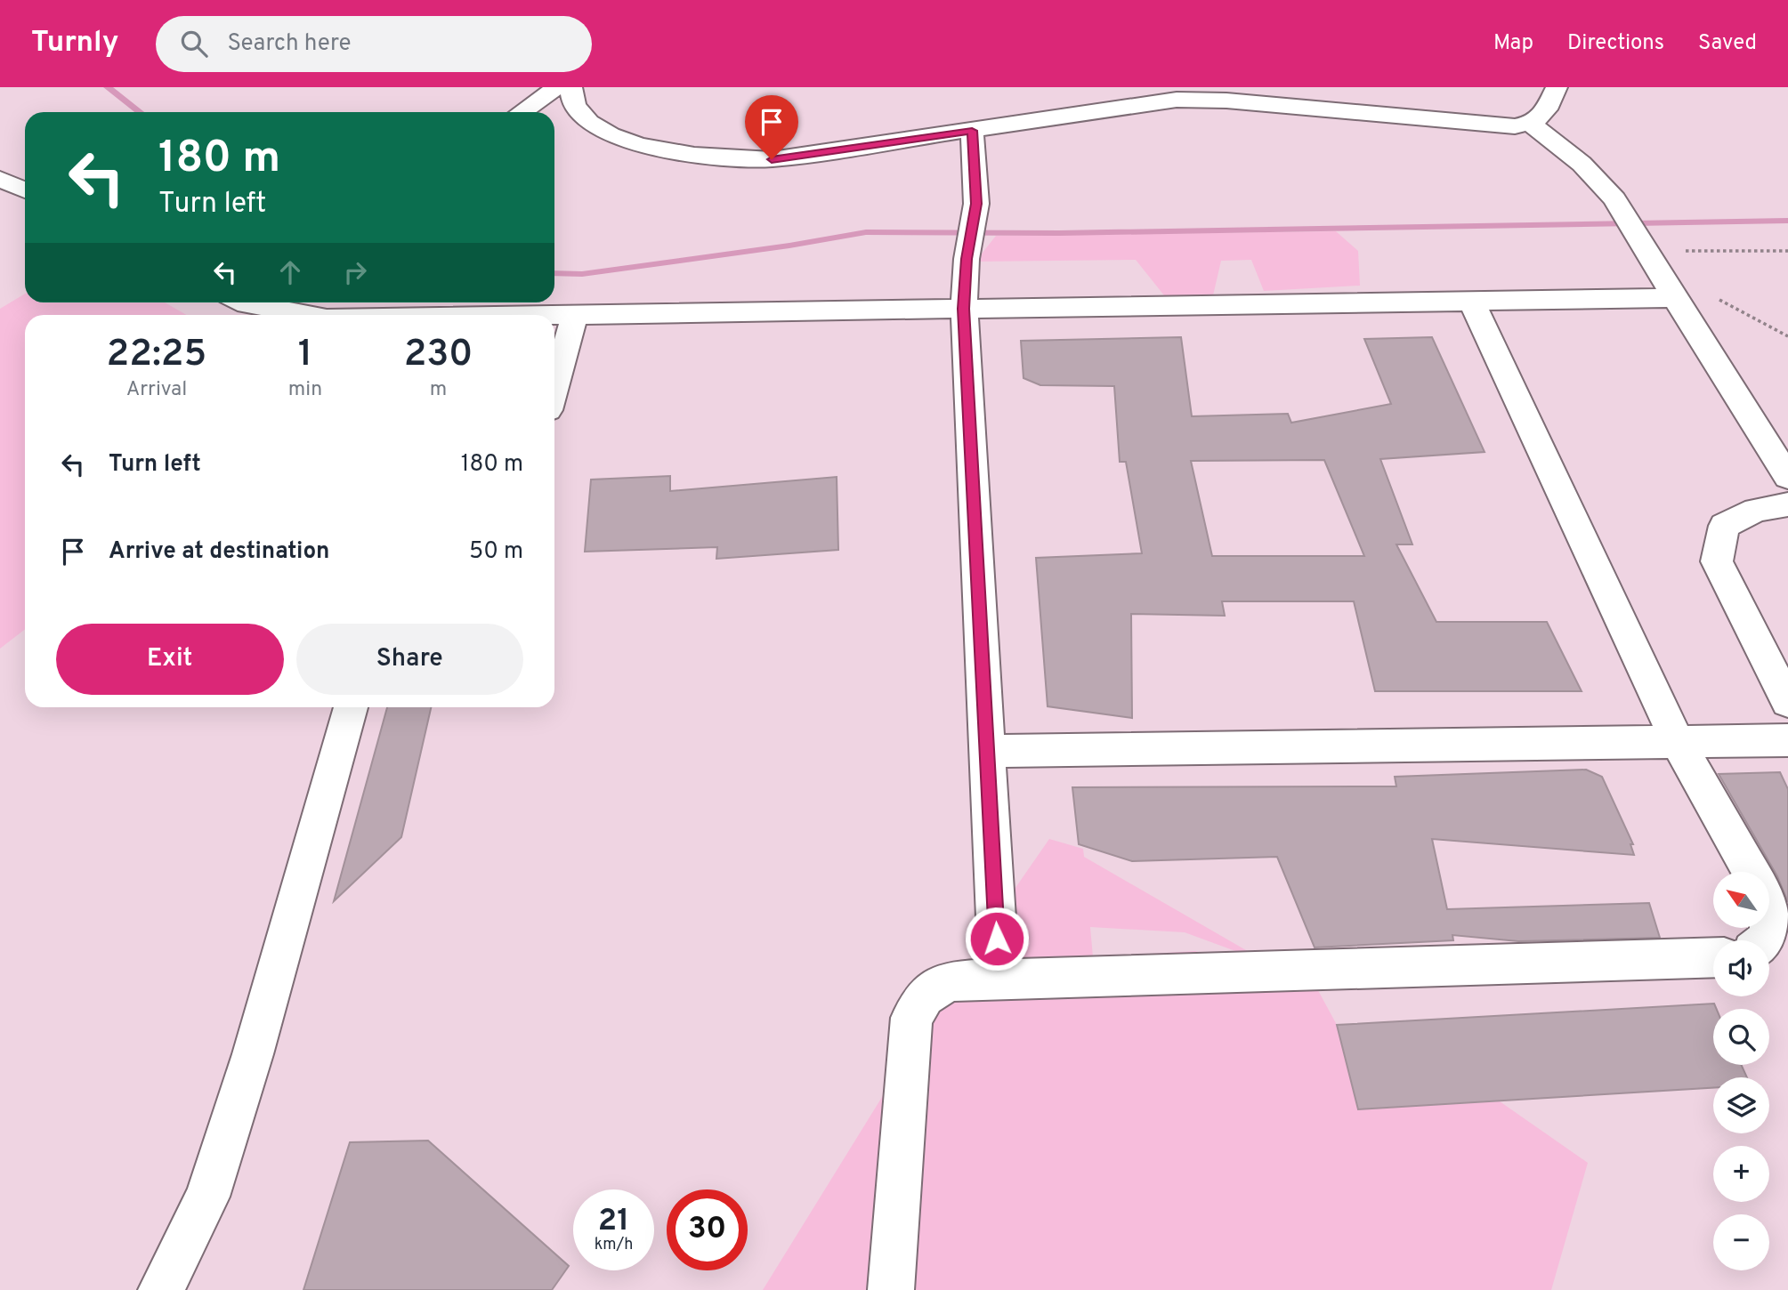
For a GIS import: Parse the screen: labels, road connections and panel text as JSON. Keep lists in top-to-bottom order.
{
  "north": "top left",
  "page": {
    "header": "Turnly",
    "search": "Search here",
    "nav": ["Map", "Directions", "Saved"],
    "turn": ["180 m", "Turn left"],
    "eta": [
      "22:25",
      "Arrival",
      "1",
      "min",
      "230",
      "m"
    ],
    "list": [
      {
        "name": "Turn left",
        "value": "180 m"
      },
      {
        "name": "Arrive at destination",
        "value": "50 m"
      }
    ],
    "buttons": ["Exit", "Share"],
    "map_buttons": ["+", "−"],
    "speed": "21 km/h",
    "limit": "30"
  }
}
